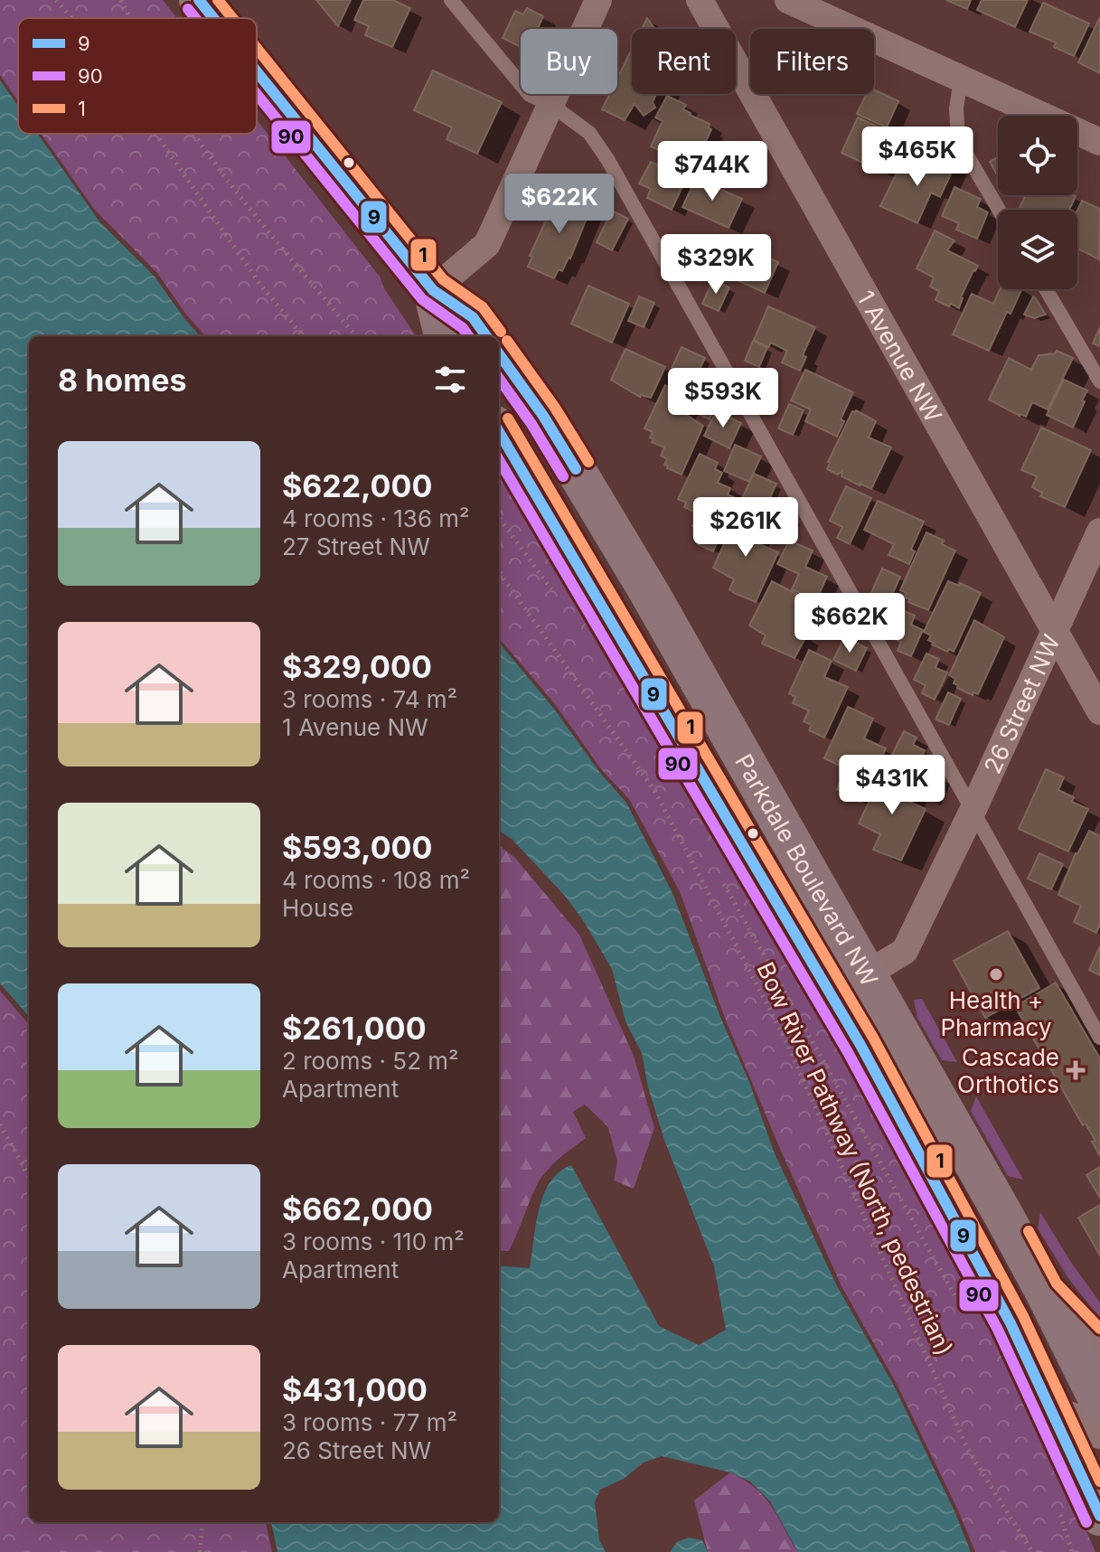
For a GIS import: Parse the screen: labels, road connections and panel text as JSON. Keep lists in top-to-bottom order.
{
  "streets": {
    "main road": ["Parkdale Boulevard NW"],
    "street": ["1 Avenue NW", "26 Street NW"],
    "path": ["Bow River Pathway (North, pedestrian)"]
  },
  "crossings": [
    ["1 Avenue NW", "26 Street NW"],
    ["26 Street NW", "Parkdale Boulevard NW"]
  ],
  "places": {
    "other": ["Health + Pharmacy"],
    "health": ["Cascade Orthotics"]
  },
  "lines": ["transit line 9", "transit line 1", "transit line 90"],
  "legend": ["9", "90", "1"],
  "page": {
    "chip": ["Buy", "Rent", "Filters"],
    "price": [
      "$465K",
      "$744K",
      "$622K",
      "$329K",
      "$593K",
      "$261K",
      "$662K",
      "$431K"
    ],
    "heading": "8 homes",
    "list": [
      {
        "name": "$622,000",
        "note": "4 rooms · 136 m² · 27 Street NW"
      },
      {
        "name": "$329,000",
        "note": "3 rooms · 74 m² · 1 Avenue NW"
      },
      {
        "name": "$593,000",
        "note": "4 rooms · 108 m² · House"
      },
      {
        "name": "$261,000",
        "note": "2 rooms · 52 m² · Apartment"
      },
      {
        "name": "$662,000",
        "note": "3 rooms · 110 m² · Apartment"
      },
      {
        "name": "$431,000",
        "note": "3 rooms · 77 m² · 26 Street NW"
      }
    ]
  }
}
